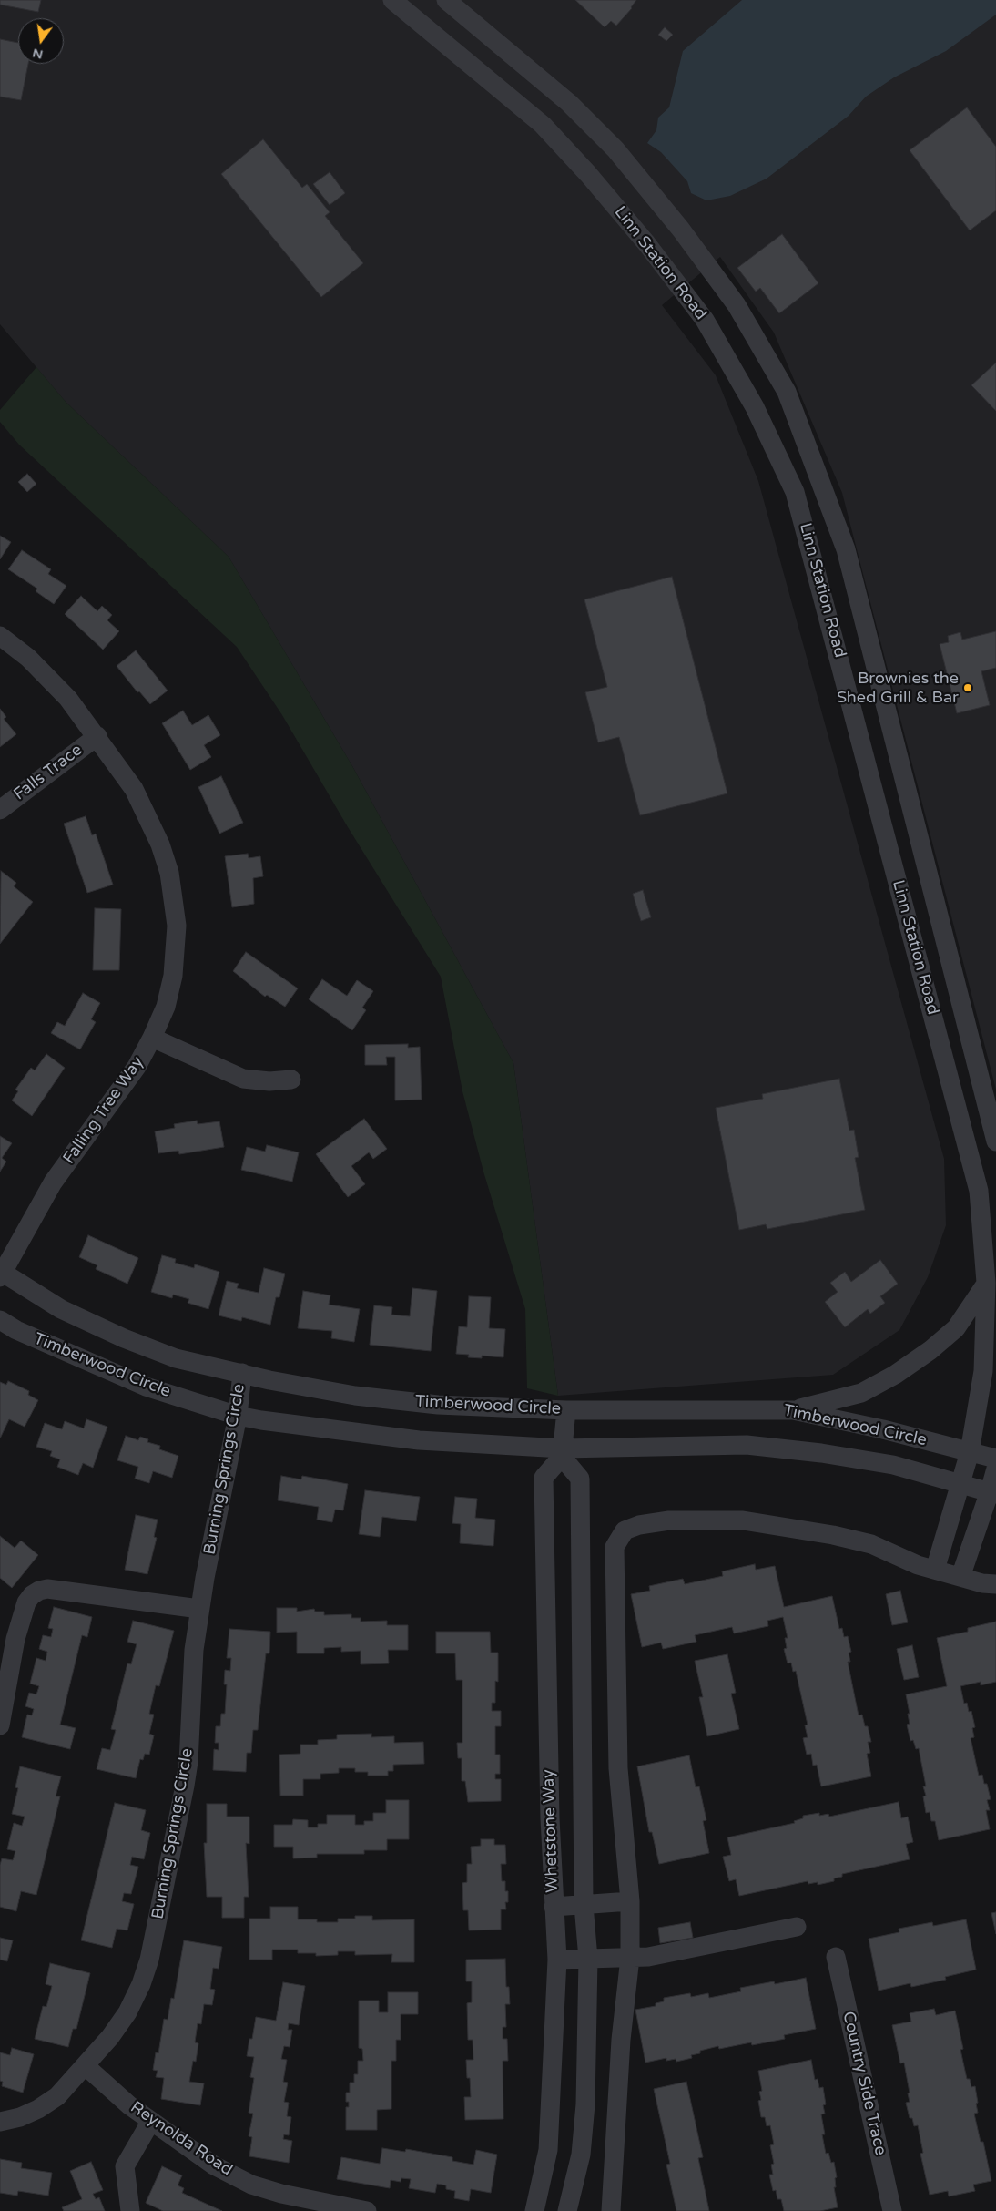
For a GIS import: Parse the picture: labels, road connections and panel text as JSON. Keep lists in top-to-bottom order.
{
  "streets": {
    "street": [
      "Linn Station Road",
      "Falls Trace",
      "Falling Tree Way",
      "Timberwood Circle",
      "Burning Springs Circle",
      "Whetstone Way",
      "Country Side Trace",
      "Reynolda Road"
    ]
  },
  "crossings": [
    ["Linn Station Road", "Timberwood Circle"],
    ["Falls Trace", "Falling Tree Way"],
    ["Falling Tree Way", "Timberwood Circle"],
    ["Timberwood Circle", "Burning Springs Circle"],
    ["Timberwood Circle", "Whetstone Way"],
    ["Burning Springs Circle", "Reynolda Road"]
  ],
  "places": ["Brownies the Shed Grill & Bar"],
  "north": "bottom"
}
